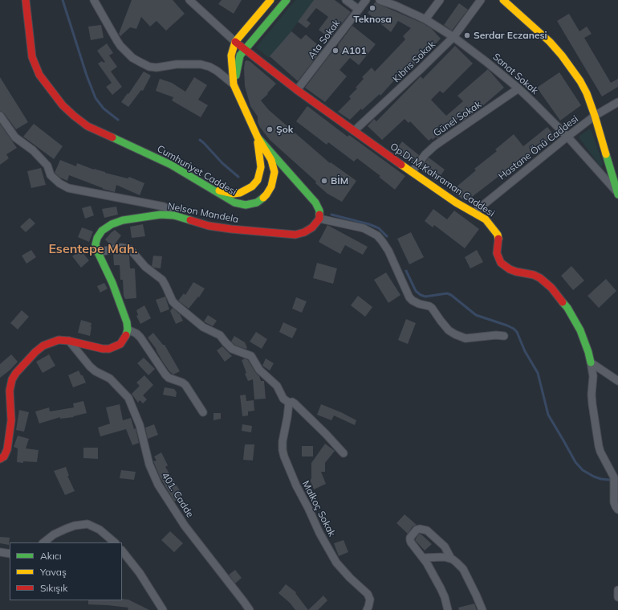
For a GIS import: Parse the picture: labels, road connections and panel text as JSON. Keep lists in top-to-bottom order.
{
  "streets": {
    "street": [
      "Ata Sokak",
      "Kıbrıs Sokak",
      "Sanat Sokak",
      "Günel Sokak",
      "Hastane Önü Caddesi",
      "Cumhuriyet Caddesi",
      "Op.Dr.M.Kahraman Caddesi",
      "Nelson Mandela",
      "401. Cadde",
      "Malkoç Sokak"
    ]
  },
  "crossings": [
    ["Ata Sokak", "Op.Dr.M.Kahraman Caddesi"],
    ["Kıbrıs Sokak", "Sanat Sokak"],
    ["Kıbrıs Sokak", "Op.Dr.M.Kahraman Caddesi"],
    ["Sanat Sokak", "Günel Sokak"],
    ["Sanat Sokak", "Hastane Önü Caddesi"],
    ["Günel Sokak", "Op.Dr.M.Kahraman Caddesi"],
    ["Hastane Önü Caddesi", "Op.Dr.M.Kahraman Caddesi"],
    ["Cumhuriyet Caddesi", "Op.Dr.M.Kahraman Caddesi"]
  ],
  "districts": ["Esentepe Mah."],
  "places": [
    "Teknosa",
    "Serdar Eczanesi",
    "A101",
    "Şok",
    "BİM"
  ],
  "legend": ["Akıcı", "Yavaş", "Sıkışık"]
}
